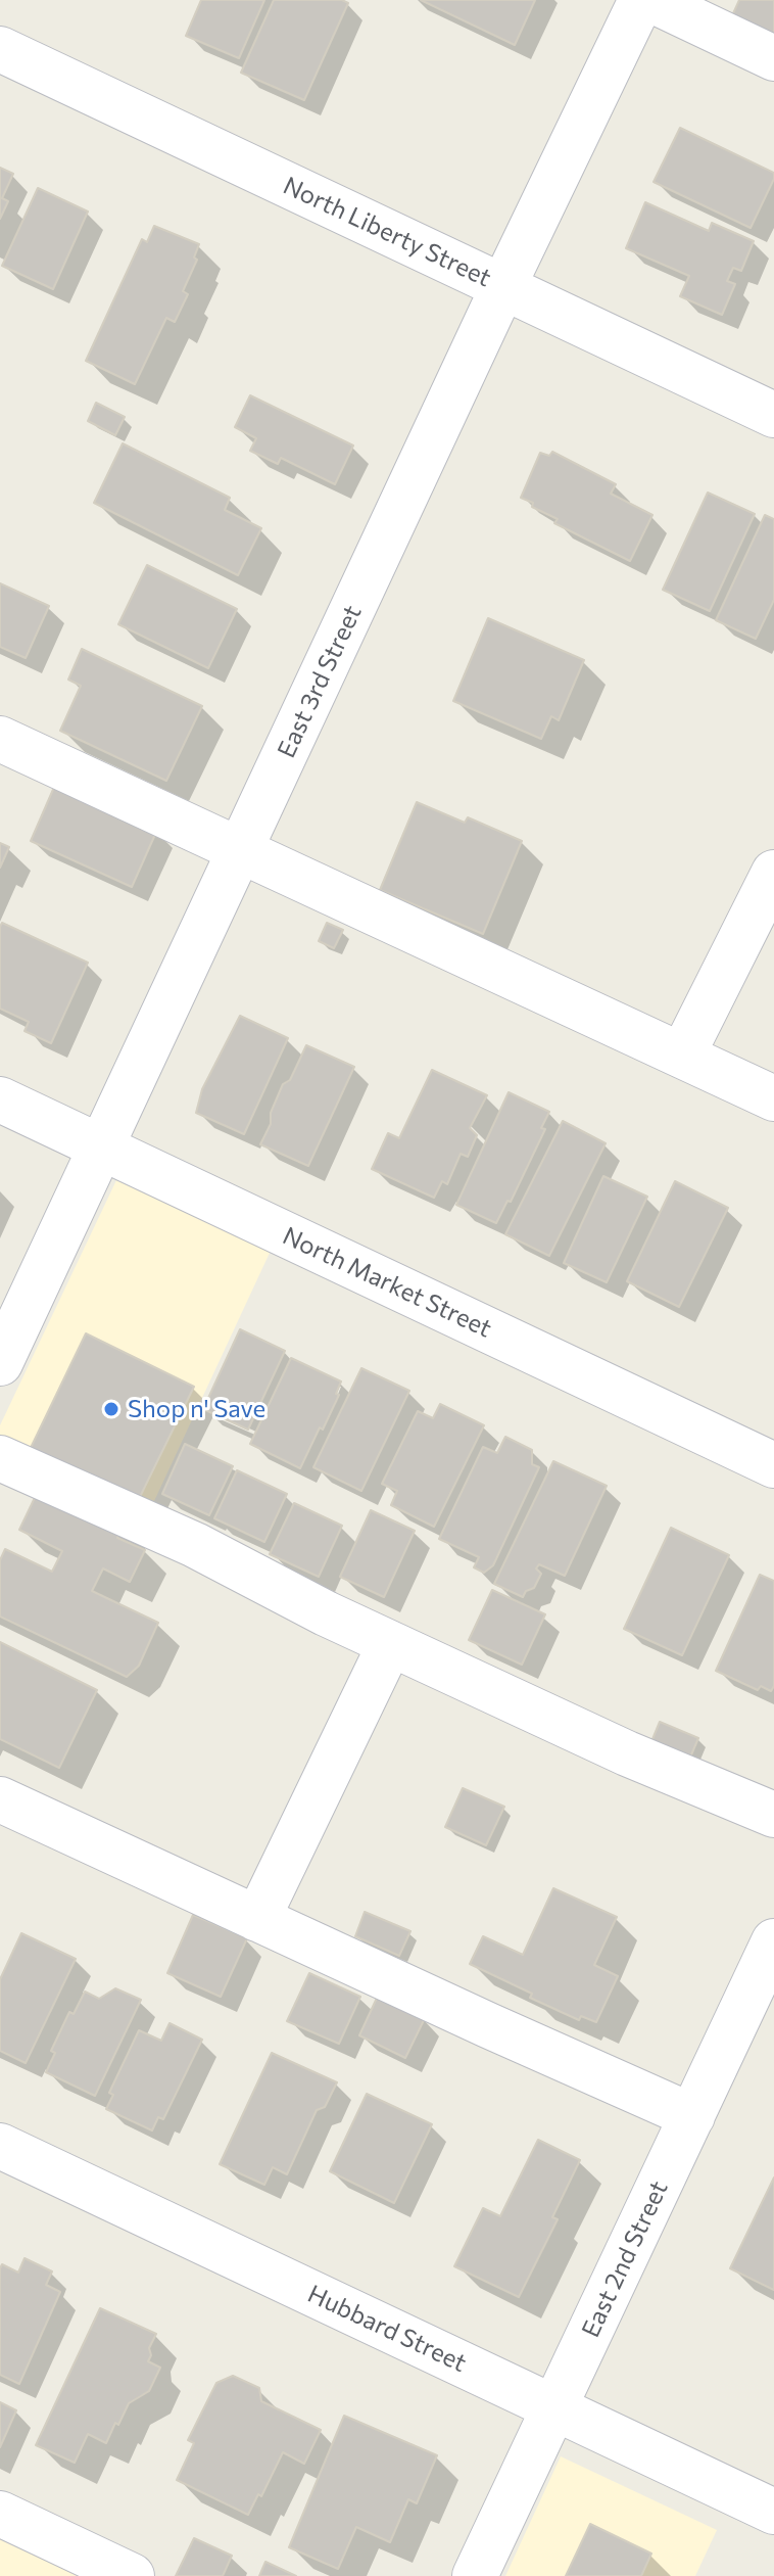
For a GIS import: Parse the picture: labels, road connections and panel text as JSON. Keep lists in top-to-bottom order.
{
  "streets": {
    "street": [
      "North Liberty Street",
      "East 3rd Street",
      "North Market Street",
      "East 2nd Street",
      "Hubbard Street"
    ]
  },
  "crossings": [
    ["North Liberty Street", "East 3rd Street"],
    ["East 3rd Street", "North Market Street"],
    ["East 2nd Street", "Hubbard Street"]
  ],
  "places": ["Shop n' Save"]
}
